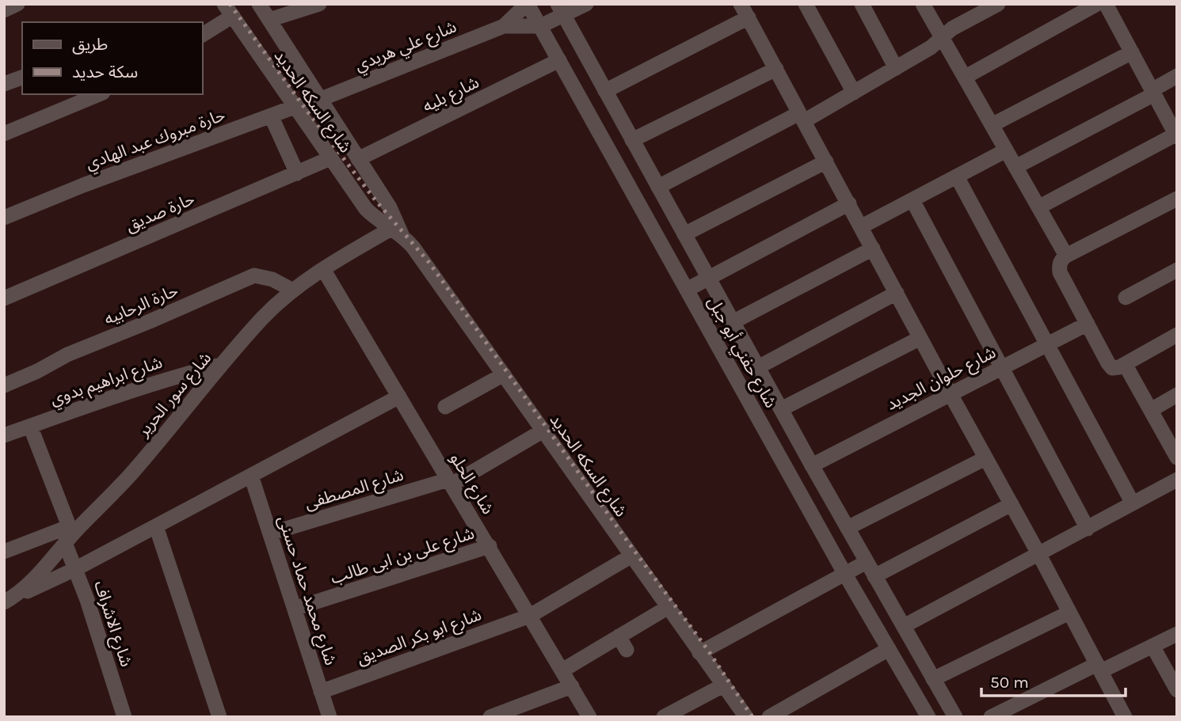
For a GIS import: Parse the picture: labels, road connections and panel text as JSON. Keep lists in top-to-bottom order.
{
  "streets": {
    "street": [
      "شارع علي هريدي",
      "شارع بليه",
      "شارع السكه الحديد",
      "حارة مبروك عبد الهادي",
      "حارة صديق",
      "حارة الرحابيه",
      "شارع حفني أبو جبل",
      "شارع حلوان الجديد",
      "شارع ابراهيم بدوي",
      "شارع سور الحرير",
      "شارع الحلو",
      "شارع المصطفى",
      "شارع على بن ابى طالب",
      "شارع محمد حماد حسنى",
      "شارع الاشراف",
      "شارع ابو بكر الصديق"
    ]
  },
  "crossings": [
    ["شارع علي هريدي", "شارع السكه الحديد"],
    ["شارع علي هريدي", "حارة مبروك عبد الهادي"],
    ["شارع علي هريدي", "شارع حفني أبو جبل"],
    ["شارع بليه", "شارع السكه الحديد"],
    ["شارع بليه", "شارع حفني أبو جبل"],
    ["شارع السكه الحديد", "حارة مبروك عبد الهادي"],
    ["شارع السكه الحديد", "حارة صديق"],
    ["شارع السكه الحديد", "شارع سور الحرير"],
    ["شارع السكه الحديد", "شارع المصطفى"],
    ["شارع السكه الحديد", "شارع ابو بكر الصديق"],
    ["حارة الرحابيه", "شارع سور الحرير"],
    ["شارع حفني أبو جبل", "شارع حلوان الجديد"],
    ["شارع ابراهيم بدوي", "شارع سور الحرير"],
    ["شارع ابراهيم بدوي", "شارع الاشراف"],
    ["شارع سور الحرير", "شارع الحلو"],
    ["شارع سور الحرير", "شارع الاشراف"],
    ["شارع الحلو", "شارع المصطفى"],
    ["شارع الحلو", "شارع على بن ابى طالب"],
    ["شارع الحلو", "شارع ابو بكر الصديق"],
    ["شارع المصطفى", "شارع محمد حماد حسنى"],
    ["شارع على بن ابى طالب", "شارع محمد حماد حسنى"],
    ["شارع محمد حماد حسنى", "شارع ابو بكر الصديق"]
  ],
  "legend": ["طريق", "سكة حديد"],
  "scale_bar": "50 m"
}
